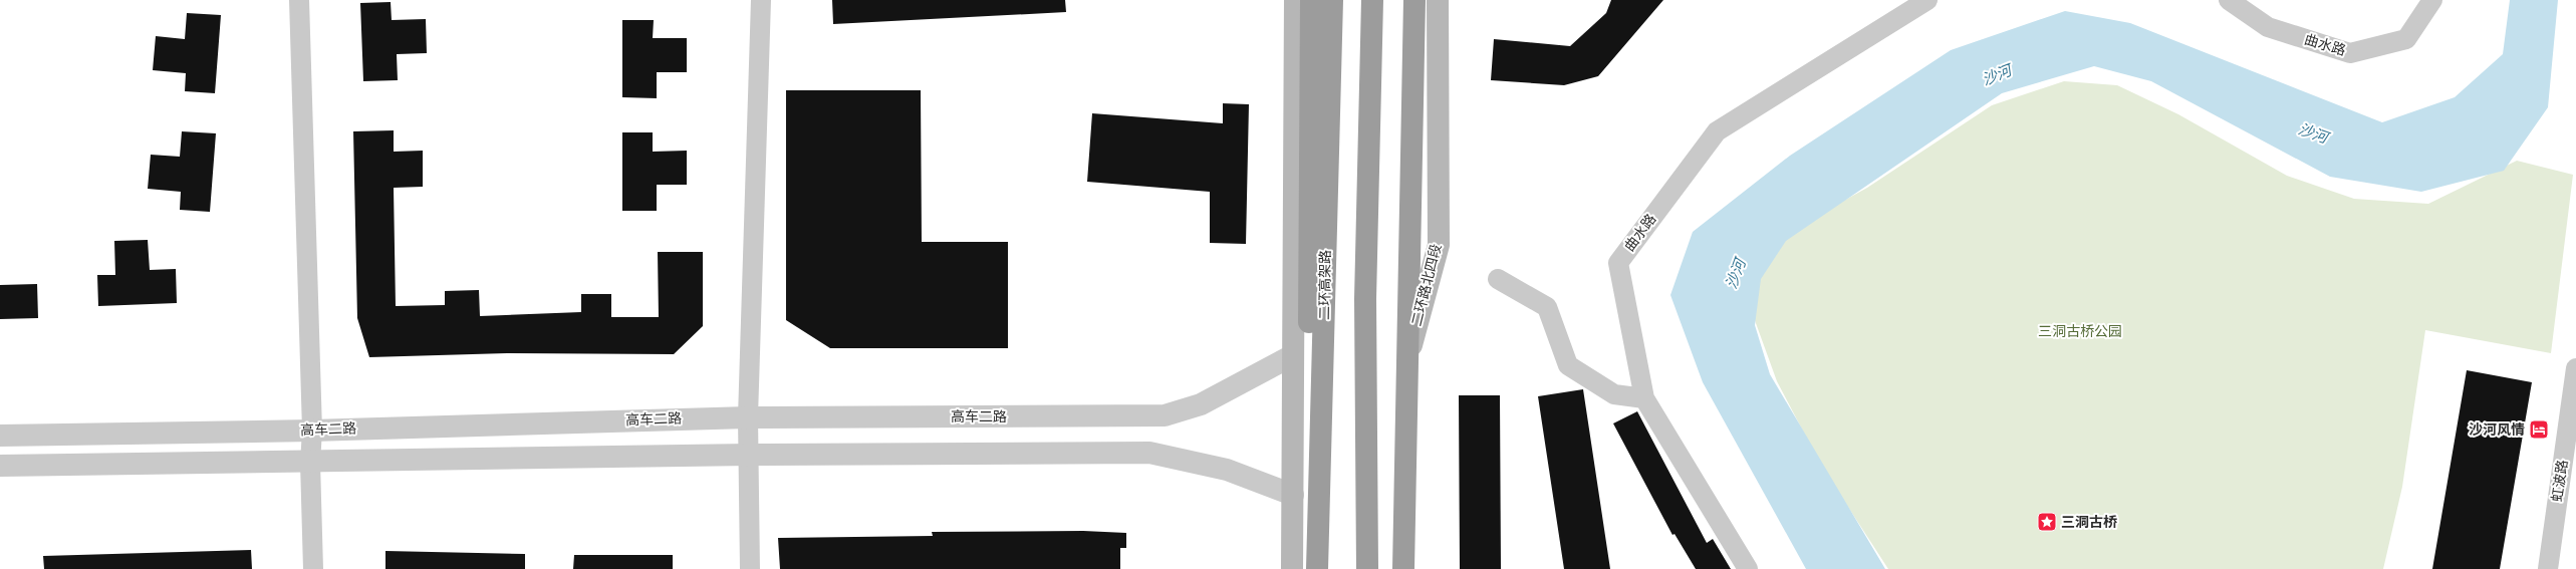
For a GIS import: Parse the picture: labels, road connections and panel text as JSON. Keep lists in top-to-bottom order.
{
  "streets": {
    "highway": ["二环高架路"],
    "main road": ["二环路北四段"],
    "street": ["曲水路", "高车二路", "虹波路"]
  },
  "water": ["沙河"],
  "parks": ["三洞古桥公园"],
  "places": {
    "hotel": ["沙河风情"],
    "place": ["三洞古桥"]
  }
}
